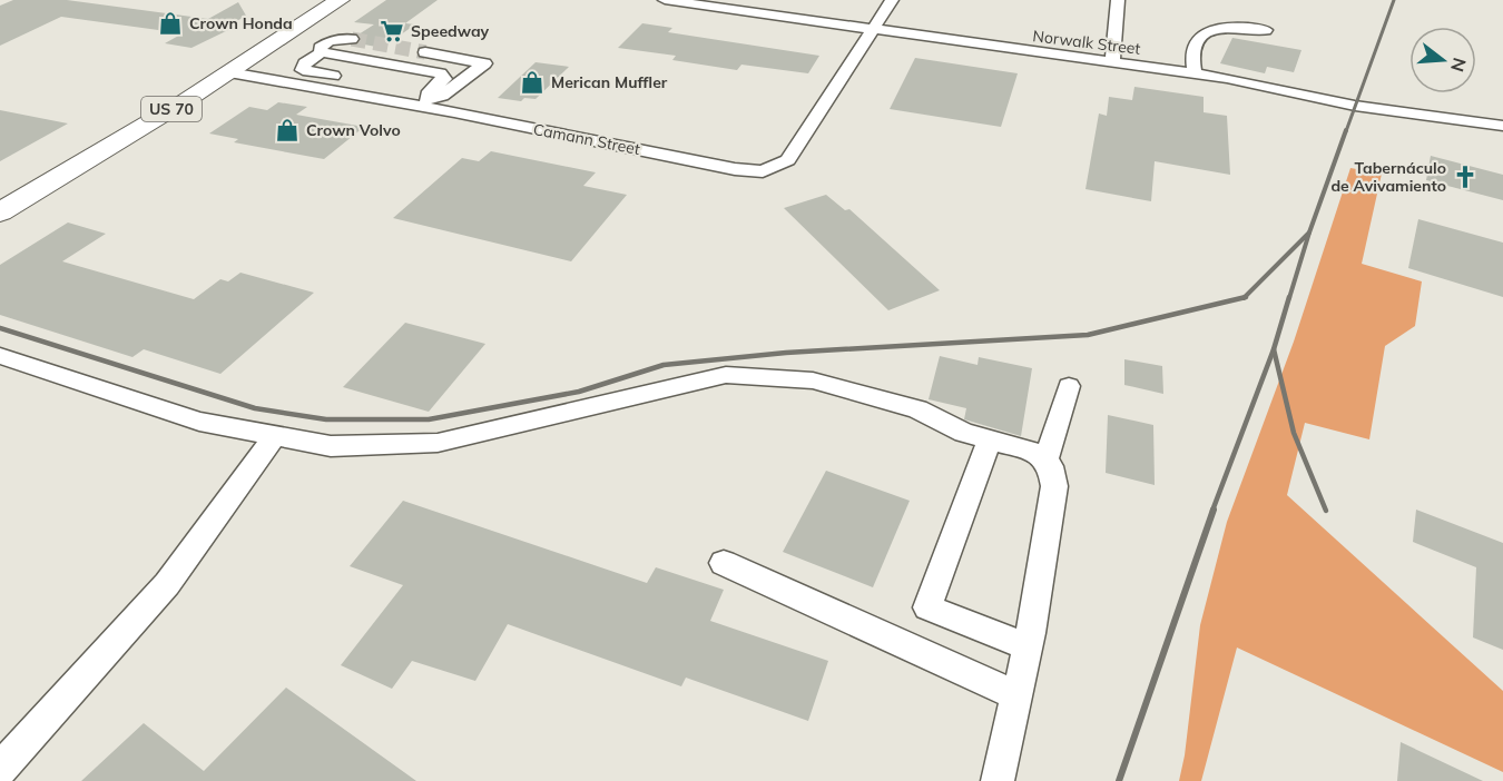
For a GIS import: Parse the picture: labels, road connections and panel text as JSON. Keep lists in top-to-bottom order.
{
  "streets": {
    "highway": ["US 70"],
    "street": ["Norwalk Street", "Camann Street"]
  },
  "crossings": [
    ["Norwalk Street", "Camann Street"],
    ["US 70", "Camann Street"]
  ],
  "places": {
    "shop": ["Crown Honda", "Merican Muffler", "Crown Volvo"],
    "supermarket": ["Speedway"],
    "church": ["Tabernáculo de Avivamiento"]
  },
  "north": "right"
}
